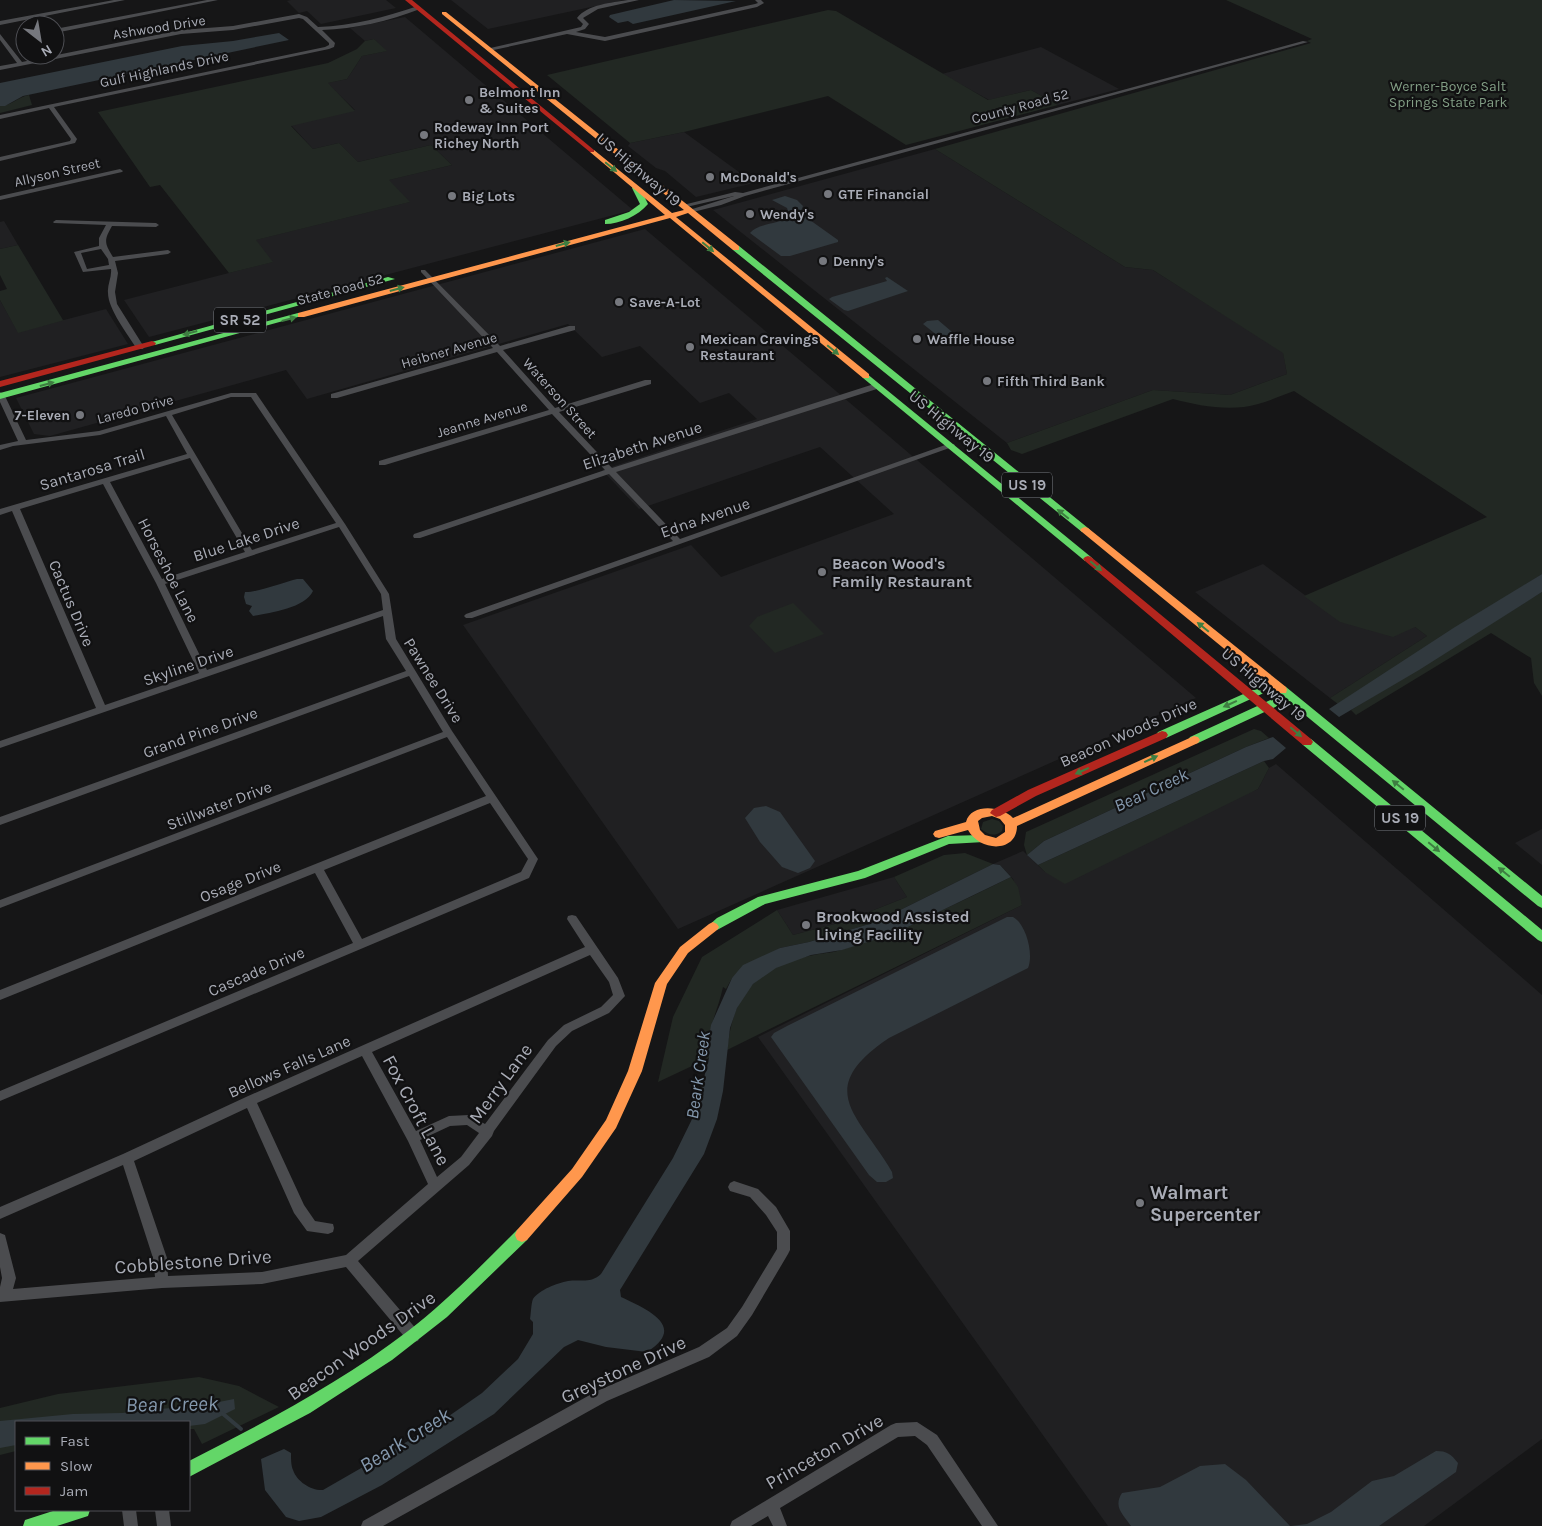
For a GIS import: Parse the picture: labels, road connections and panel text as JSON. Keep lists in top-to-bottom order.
{
  "streets": {
    "main road": [
      "US Highway 19",
      "State Road 52",
      "SR 52",
      "US 19",
      "Beacon Woods Drive"
    ],
    "street": [
      "Ashwood Drive",
      "Gulf Highlands Drive",
      "County Road 52",
      "Allyson Street",
      "Heibner Avenue",
      "Waterson Street",
      "Laredo Drive",
      "Jeanne Avenue",
      "Elizabeth Avenue",
      "Santarosa Trail",
      "Edna Avenue",
      "Blue Lake Drive",
      "Horseshoe Lane",
      "Cactus Drive",
      "Skyline Drive",
      "Pawnee Drive",
      "Grand Pine Drive",
      "Stillwater Drive",
      "Osage Drive",
      "Cascade Drive",
      "Bellows Falls Lane",
      "Merry Lane",
      "Fox Croft Lane",
      "Cobblestone Drive",
      "Greystone Drive",
      "Princeton Drive"
    ]
  },
  "crossings": [
    ["Ashwood Drive", "Gulf Highlands Drive"],
    ["County Road 52", "US Highway 19"],
    ["County Road 52", "State Road 52"],
    ["US Highway 19", "State Road 52"],
    ["US Highway 19", "Elizabeth Avenue"],
    ["US Highway 19", "Edna Avenue"],
    ["US Highway 19", "Beacon Woods Drive"],
    ["State Road 52", "Waterson Street"],
    ["Heibner Avenue", "Waterson Street"],
    ["Waterson Street", "Jeanne Avenue"],
    ["Waterson Street", "Elizabeth Avenue"],
    ["Waterson Street", "Edna Avenue"],
    ["Laredo Drive", "Pawnee Drive"],
    ["Santarosa Trail", "Horseshoe Lane"],
    ["Santarosa Trail", "Cactus Drive"],
    ["Blue Lake Drive", "Horseshoe Lane"],
    ["Blue Lake Drive", "Pawnee Drive"],
    ["Horseshoe Lane", "Skyline Drive"],
    ["Cactus Drive", "Skyline Drive"],
    ["Skyline Drive", "Pawnee Drive"],
    ["Pawnee Drive", "Grand Pine Drive"],
    ["Pawnee Drive", "Stillwater Drive"],
    ["Pawnee Drive", "Osage Drive"],
    ["Pawnee Drive", "Cascade Drive"],
    ["Bellows Falls Lane", "Merry Lane"],
    ["Bellows Falls Lane", "Fox Croft Lane"],
    ["Merry Lane", "Fox Croft Lane"],
    ["Merry Lane", "Cobblestone Drive"]
  ],
  "water": ["Bear Creek", "Beark Creek"],
  "parks": ["Werner-Boyce Salt Springs State Park"],
  "places": [
    "Belmont Inn & Suites",
    "Rodeway Inn Port Richey North",
    "McDonald's",
    "GTE Financial",
    "Big Lots",
    "Wendy's",
    "Denny's",
    "Save-A-Lot",
    "Waffle House",
    "Mexican Cravings Restaurant",
    "Fifth Third Bank",
    "7-Eleven",
    "Beacon Wood's Family Restaurant",
    "Brookwood Assisted Living Facility",
    "Walmart Supercenter"
  ],
  "legend": ["Fast", "Slow", "Jam"],
  "north": "bottom right"
}
